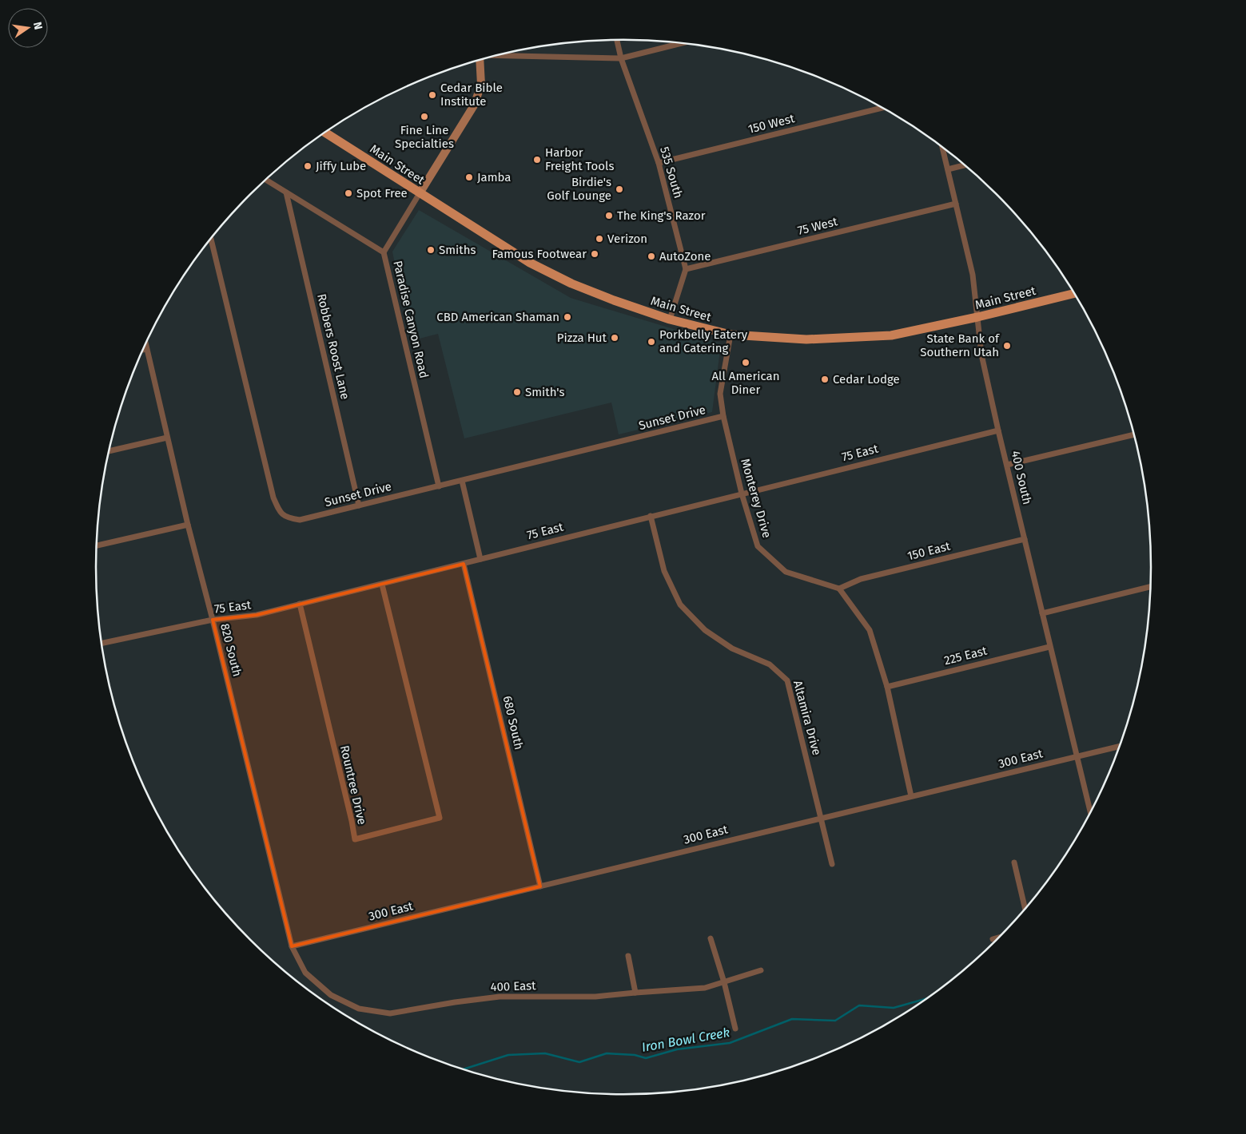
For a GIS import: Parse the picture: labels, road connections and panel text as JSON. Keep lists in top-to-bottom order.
{
  "streets": {
    "main road": ["Main Street"],
    "street": [
      "150 West",
      "535 South",
      "75 West",
      "Paradise Canyon Road",
      "Robbers Roost Lane",
      "Sunset Drive",
      "75 East",
      "400 South",
      "Monterey Drive",
      "150 East",
      "820 South",
      "225 East",
      "Altamira Drive",
      "680 South",
      "300 East",
      "Rountree Drive",
      "400 East"
    ]
  },
  "crossings": [
    ["150 West", "535 South"],
    ["Main Street", "400 South"],
    ["Main Street", "Monterey Drive"],
    ["535 South", "75 West"],
    ["75 West", "400 South"],
    ["Paradise Canyon Road", "Robbers Roost Lane"],
    ["Paradise Canyon Road", "Sunset Drive"],
    ["Robbers Roost Lane", "Sunset Drive"],
    ["Sunset Drive", "Monterey Drive"],
    ["75 East", "400 South"],
    ["75 East", "Monterey Drive"],
    ["75 East", "820 South"],
    ["75 East", "Altamira Drive"],
    ["75 East", "680 South"],
    ["75 East", "Rountree Drive"],
    ["400 South", "150 East"],
    ["400 South", "225 East"],
    ["400 South", "300 East"],
    ["Monterey Drive", "150 East"],
    ["820 South", "300 East"],
    ["820 South", "400 East"],
    ["Altamira Drive", "300 East"],
    ["680 South", "300 East"],
    ["300 East", "400 East"]
  ],
  "water": ["Iron Bowl Creek"],
  "places": [
    "Cedar Bible Institute",
    "Fine Line Specialties",
    "Harbor Freight Tools",
    "Jiffy Lube",
    "Jamba",
    "Birdie's Golf Lounge",
    "Spot Free",
    "The King's Razor",
    "Verizon",
    "Smiths",
    "Famous Footwear",
    "AutoZone",
    "CBD American Shaman",
    "Pizza Hut",
    "Porkbelly Eatery and Catering",
    "State Bank of Southern Utah",
    "All American Diner",
    "Cedar Lodge",
    "Smith's"
  ],
  "north": "right"
}
